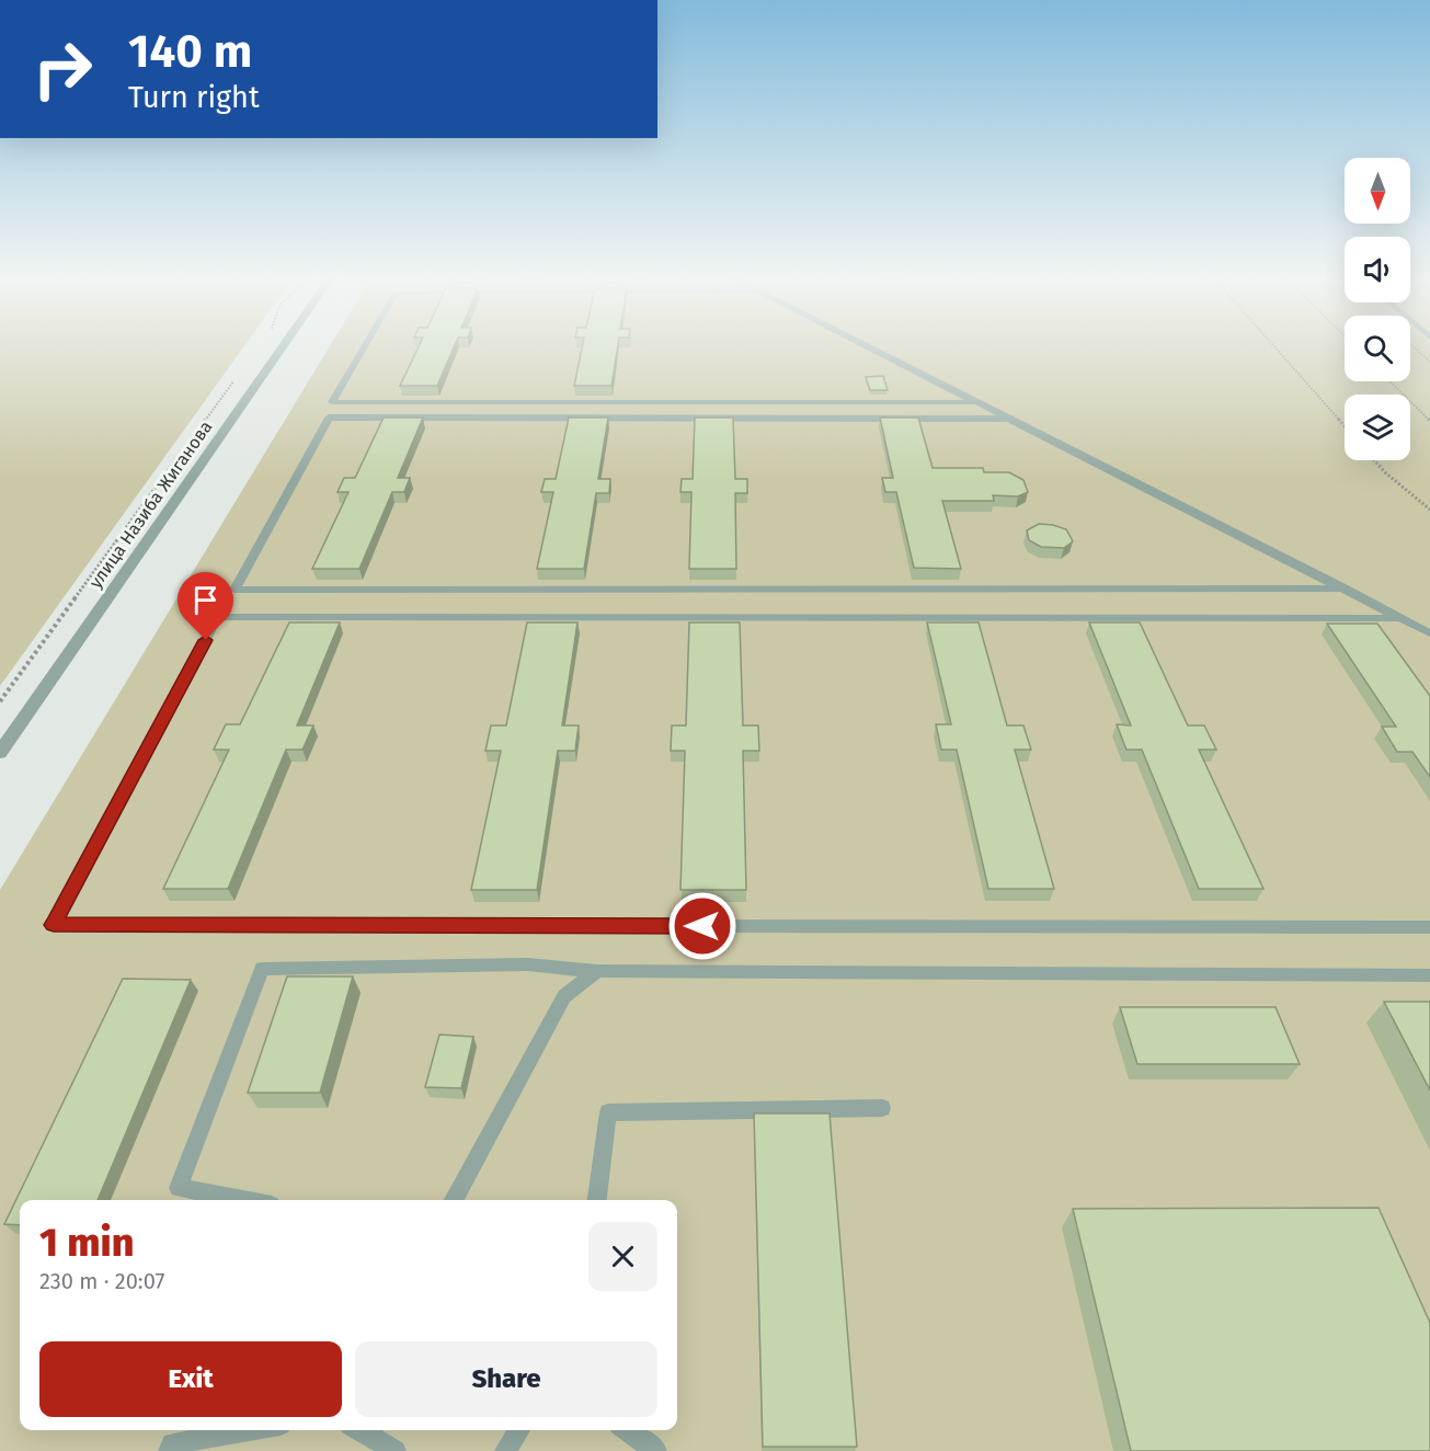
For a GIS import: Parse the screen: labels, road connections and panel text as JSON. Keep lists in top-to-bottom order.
{
  "streets": {
    "street": ["улица Назиба Жиганова"]
  },
  "north": "bottom",
  "page": {
    "turn": ["140 m", "Turn right"],
    "heading": ["1 min", "230 m · 20:07"],
    "buttons": ["Exit", "Share"]
  }
}
